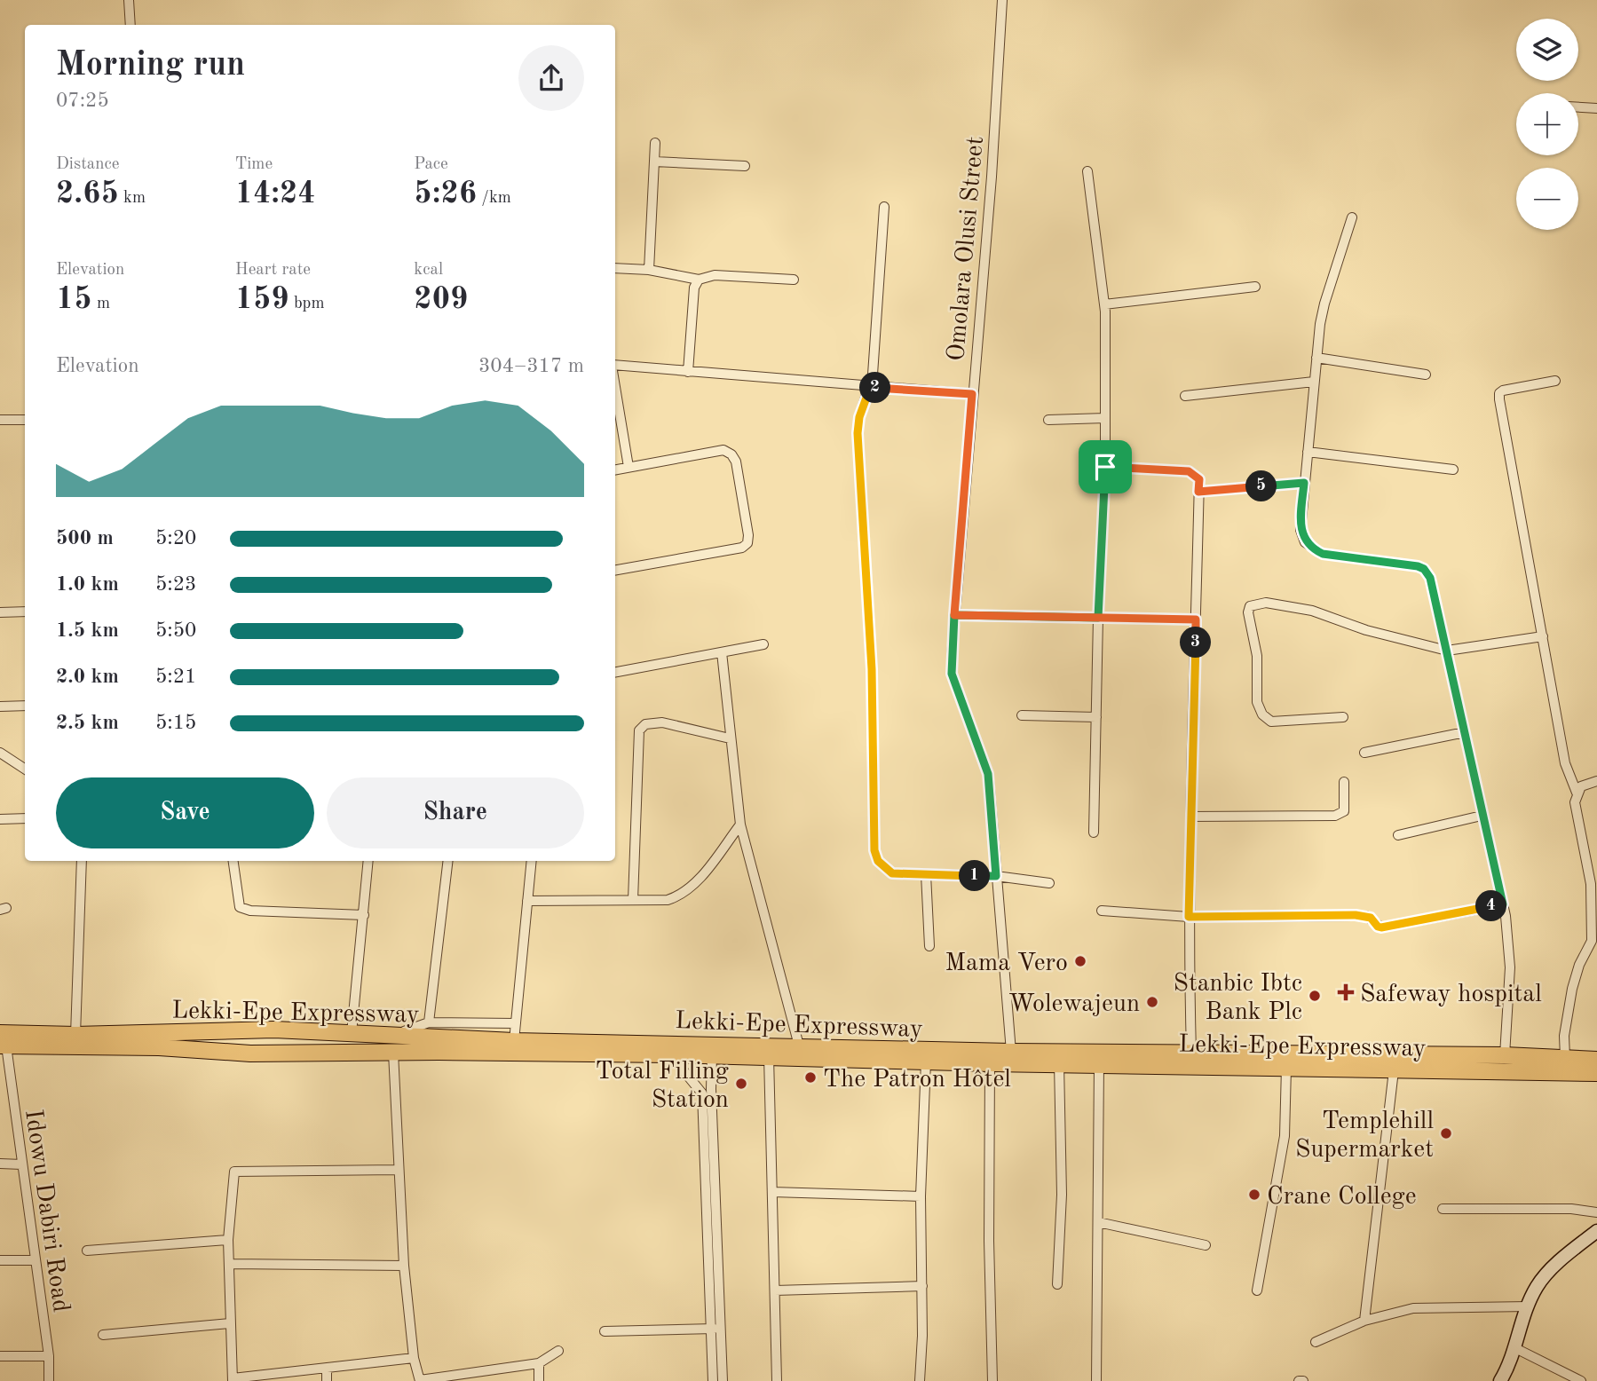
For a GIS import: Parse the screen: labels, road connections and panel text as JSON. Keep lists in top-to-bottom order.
{
  "streets": {
    "highway": ["Lekki-Epe Expressway"],
    "street": ["Omolara Olusi Street", "Idowu Dabiri Road"]
  },
  "crossings": [
    ["Omolara Olusi Street", "Lekki-Epe Expressway"],
    ["Lekki-Epe Expressway", "Idowu Dabiri Road"]
  ],
  "places": {
    "other": [
      "Mama Vero",
      "Stanbic Ibtc Bank Plc",
      "Wolewajeun",
      "The Patron Hôtel",
      "Total Filling Station",
      "Templehill Supermarket",
      "Crane College"
    ],
    "health": ["Safeway hospital"]
  },
  "page": {
    "map_buttons": ["+", "−"],
    "heading": ["Morning run", "07:25"],
    "stats": [
      ["Distance", "2.65 km"],
      ["Time", "14:24"],
      ["Pace", "5:26 /km"],
      ["Elevation", "15 m"],
      ["Heart rate", "159 bpm"],
      ["kcal", "209"]
    ],
    "chart": ["Elevation", "304–317 m"],
    "pins": [
      "2",
      "5",
      "3",
      "1",
      "4"
    ],
    "list": [
      {
        "name": "500 m",
        "note": "5:20"
      },
      {
        "name": "1.0 km",
        "note": "5:23"
      },
      {
        "name": "1.5 km",
        "note": "5:50"
      },
      {
        "name": "2.0 km",
        "note": "5:21"
      },
      {
        "name": "2.5 km",
        "note": "5:15"
      }
    ],
    "buttons": ["Save", "Share"]
  }
}
